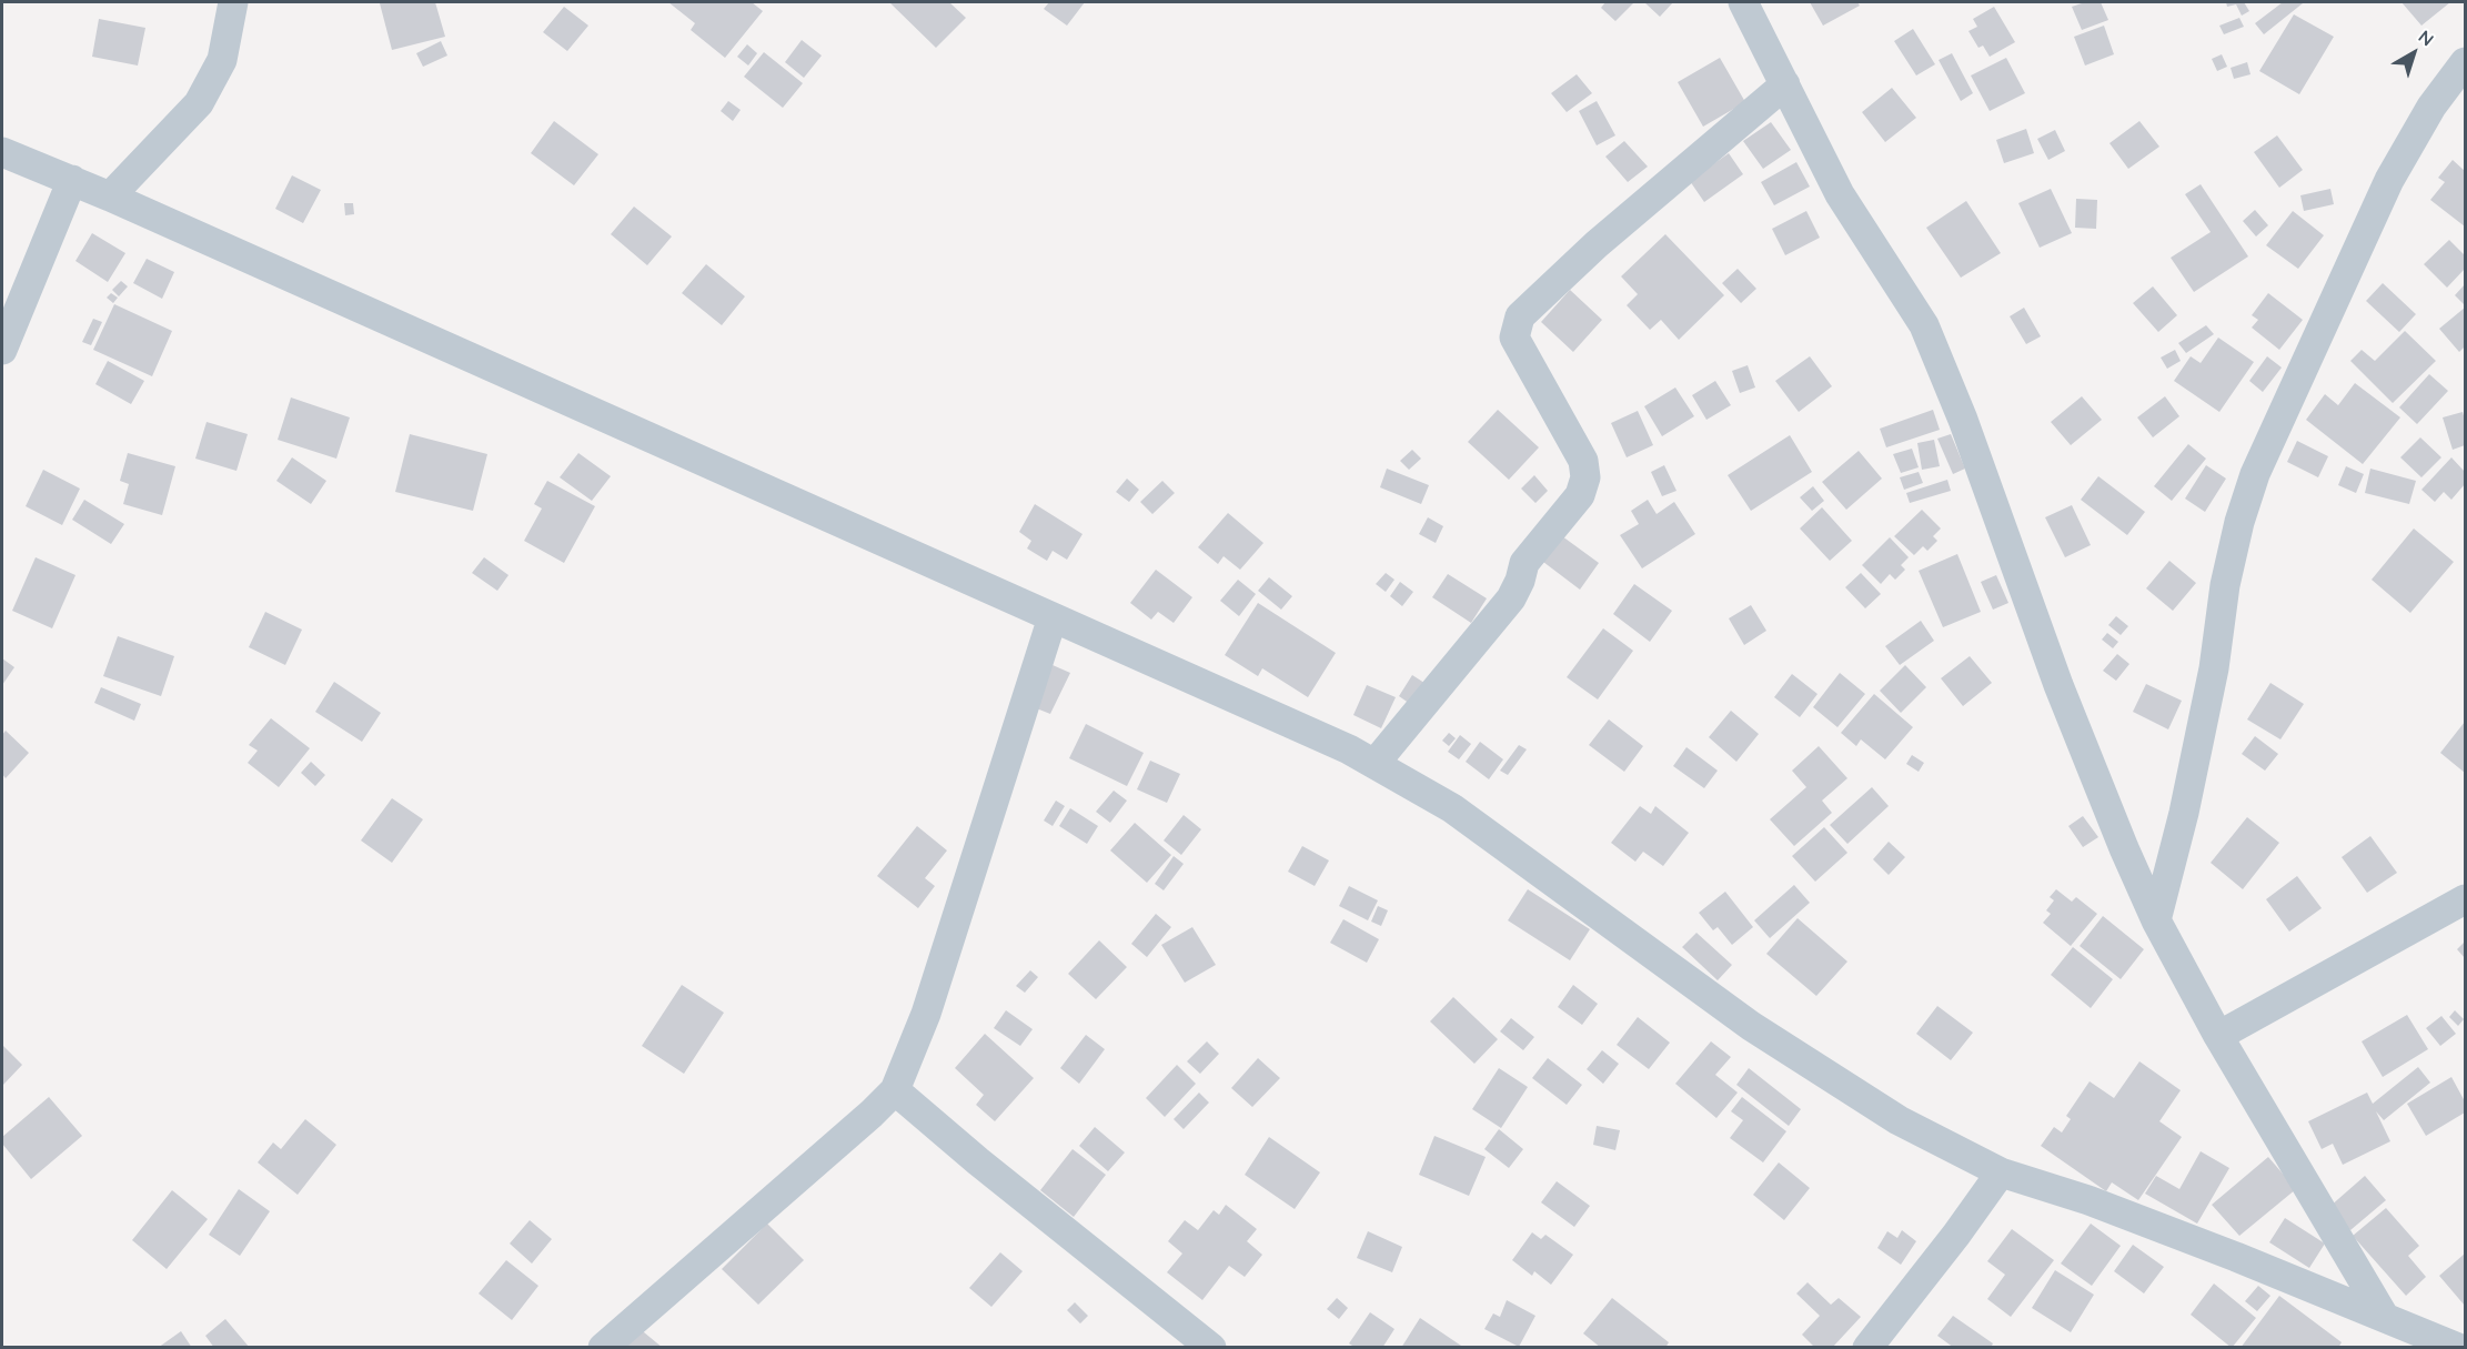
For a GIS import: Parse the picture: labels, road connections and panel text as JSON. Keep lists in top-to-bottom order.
{
  "north": "top right"
}
